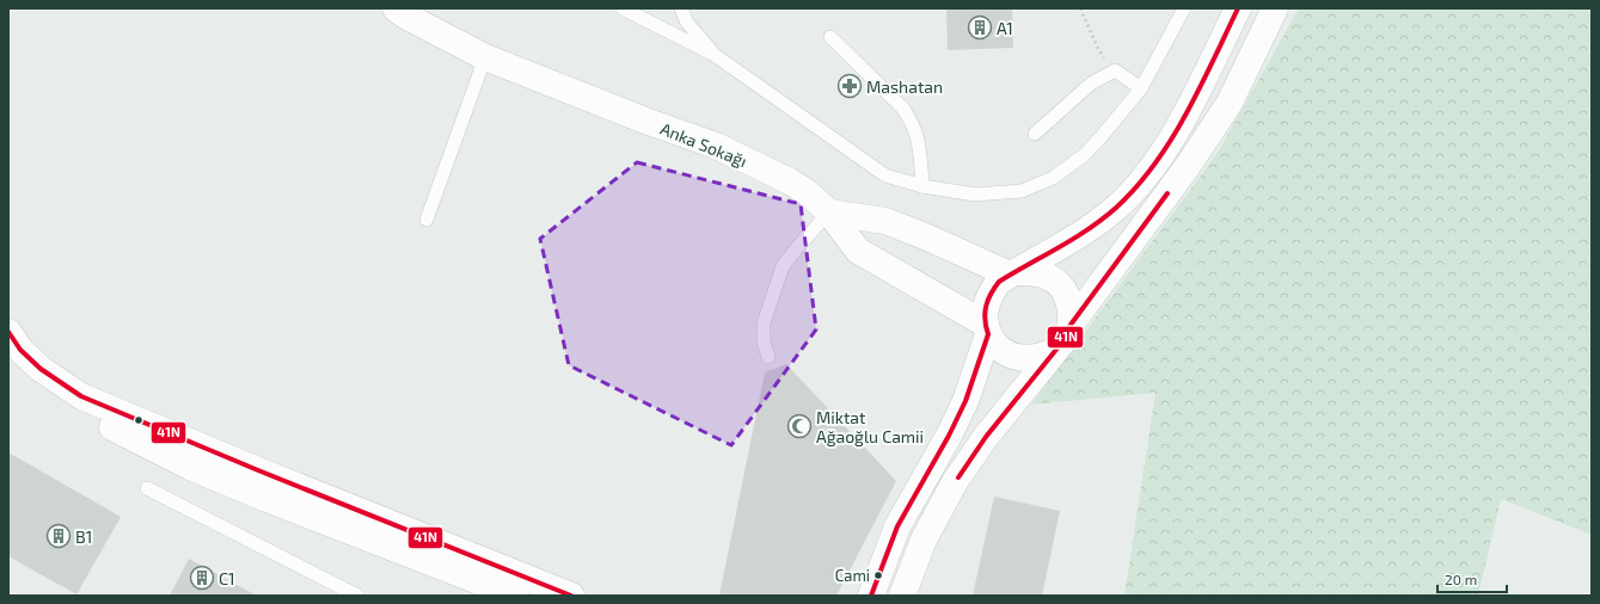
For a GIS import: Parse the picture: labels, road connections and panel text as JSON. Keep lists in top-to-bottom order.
{
  "streets": {
    "street": ["Anka Sokağı"]
  },
  "places": {
    "building": ["A1", "B1", "C1"],
    "pharmacy": ["Mashatan"],
    "mosque": ["Miktat Ağaoğlu Camii"],
    "other": ["Cami"]
  },
  "lines": ["transit line 41N"],
  "scale_bar": "20 m"
}
